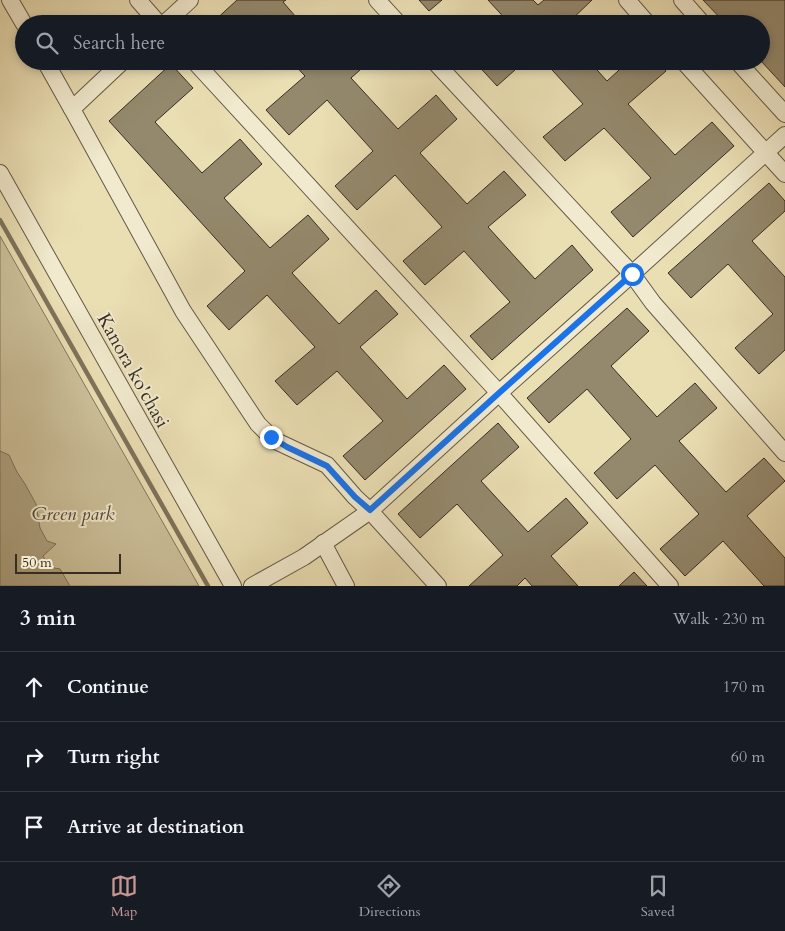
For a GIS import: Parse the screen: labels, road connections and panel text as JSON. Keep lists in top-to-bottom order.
{
  "streets": {
    "street": ["Kanora ko'chasi"]
  },
  "parks": ["Green park"],
  "scale_bar": "50 m",
  "page": {
    "search": "Search here",
    "scale": "50 m",
    "heading": ["3 min", "Walk · 230 m"],
    "list": [
      ["Continue", "170 m"],
      ["Turn right", "60 m"],
      "Arrive at destination"
    ],
    "nav": ["Map", "Directions", "Saved"]
  }
}
